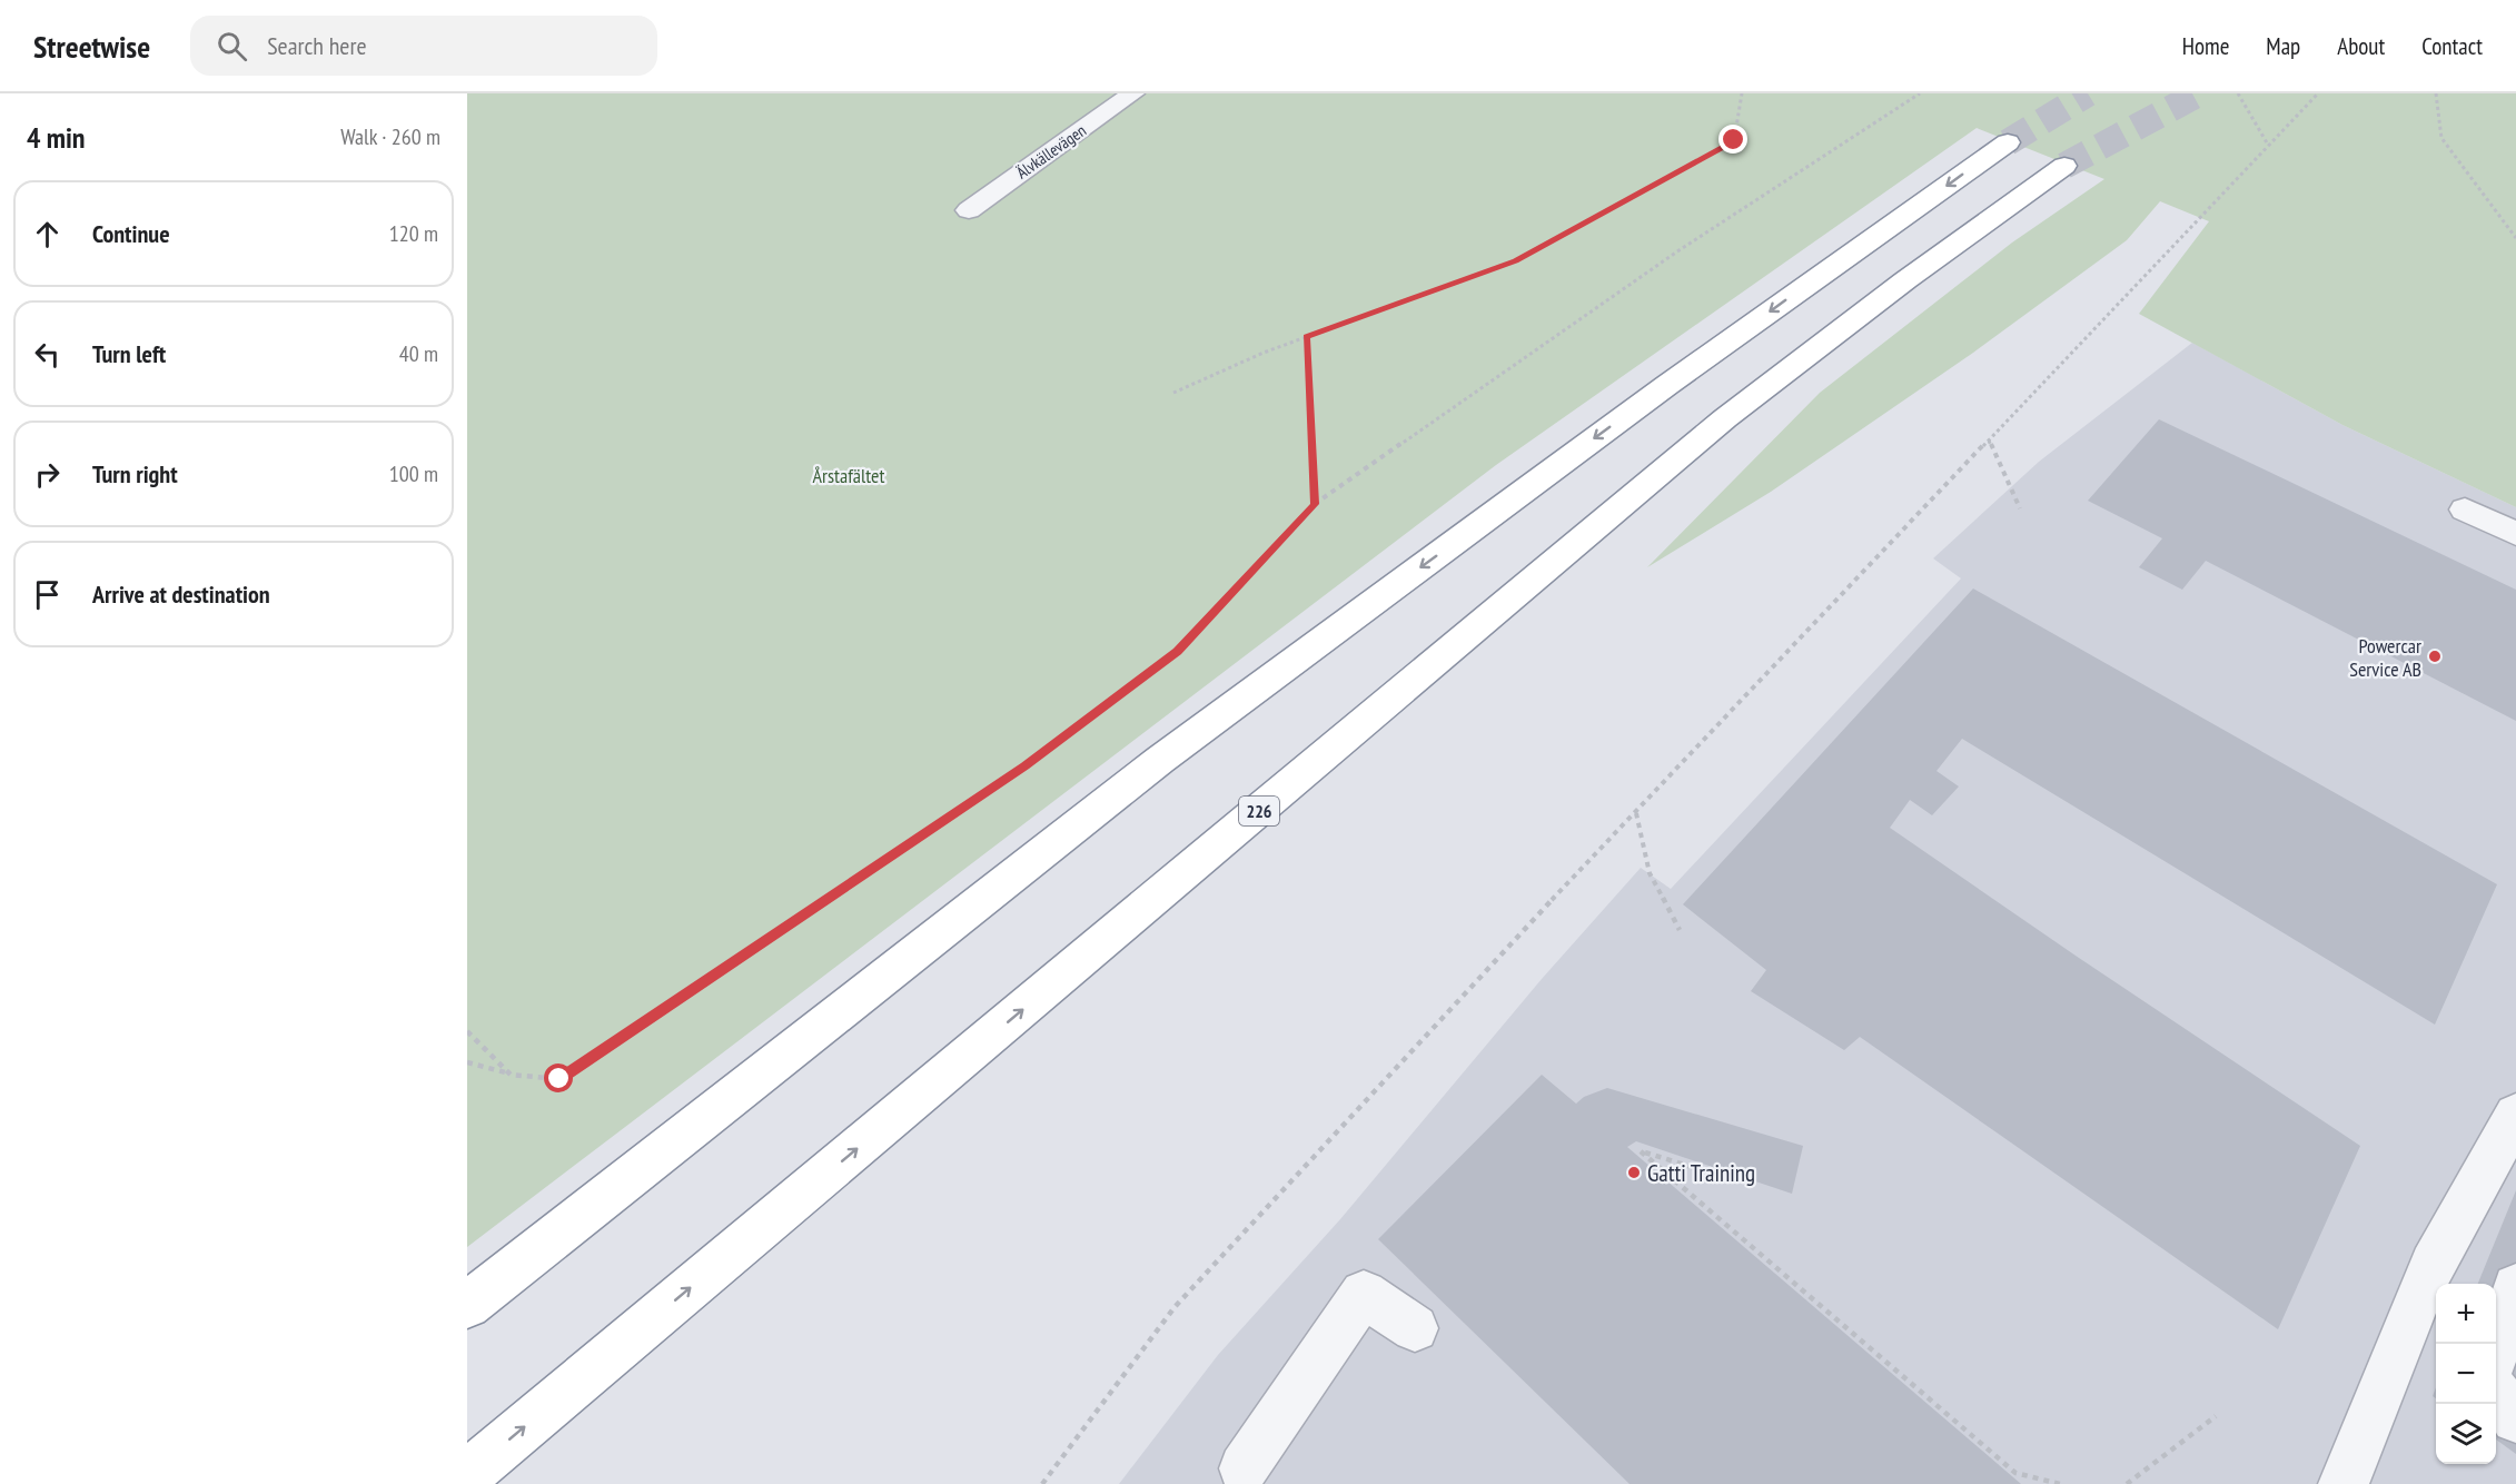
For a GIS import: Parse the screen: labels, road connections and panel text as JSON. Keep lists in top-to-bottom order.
{
  "streets": {
    "highway": ["226"],
    "street": ["Älvkällevägen"]
  },
  "parks": ["Årstafältet"],
  "places": ["Powercar Service AB", "Gatti Training"],
  "page": {
    "header": "Streetwise",
    "search": "Search here",
    "nav": [
      "Home",
      "Map",
      "About",
      "Contact"
    ],
    "heading": ["4 min", "Walk · 260 m"],
    "list": [
      ["Continue", "120 m"],
      ["Turn left", "40 m"],
      ["Turn right", "100 m"],
      "Arrive at destination"
    ],
    "map_buttons": ["+", "−"]
  }
}
